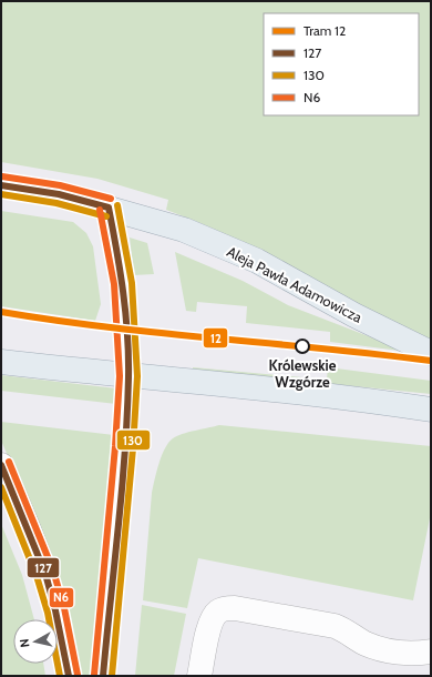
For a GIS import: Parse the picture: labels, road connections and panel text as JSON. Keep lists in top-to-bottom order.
{
  "streets": {
    "main road": ["Aleja Pawła Adamowicza"]
  },
  "places": ["Królewskie Wzgórze"],
  "lines": [
    "transit line N6",
    "transit line 127",
    "transit line 130",
    "tram line 12"
  ],
  "legend": [
    "Tram 12",
    "127",
    "130",
    "N6"
  ],
  "north": "left"
}
